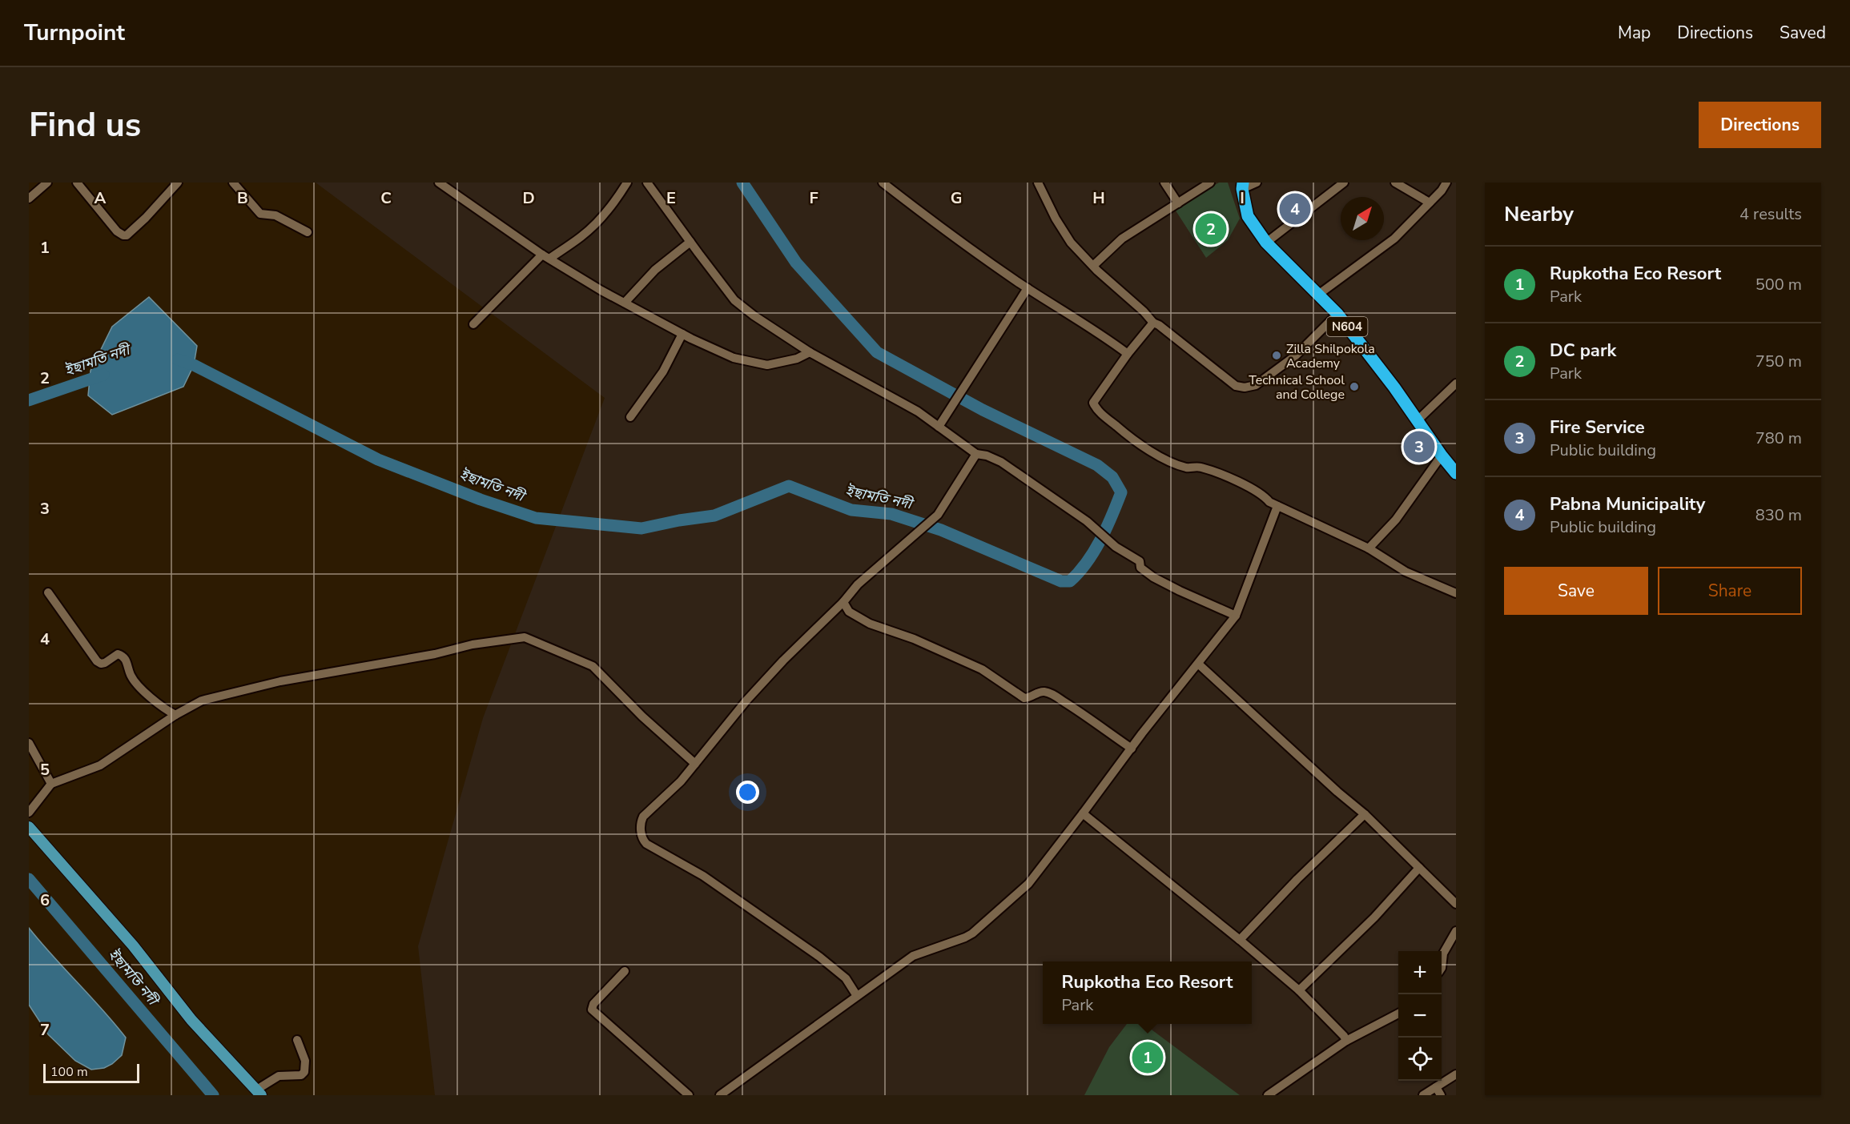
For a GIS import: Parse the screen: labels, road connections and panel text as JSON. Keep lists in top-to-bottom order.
{
  "streets": {
    "highway": ["N604"]
  },
  "water": ["ইছামতি নদী"],
  "places": ["Zilla Shilpokola Academy", "Technical School and College"],
  "scale_bar": "100 m",
  "north": "top right",
  "page": {
    "header": "Turnpoint",
    "nav": ["Map", "Directions", "Saved"],
    "buttons": [
      "Directions",
      ["Save", "Share"]
    ],
    "title": "Find us",
    "heading": ["Nearby", "4 results"],
    "pins": [
      "4",
      "2",
      "3",
      "1"
    ],
    "list": [
      {
        "mark": "1",
        "name": "Rupkotha Eco Resort",
        "note": "Park",
        "value": "500 m"
      },
      {
        "mark": "2",
        "name": "DC park",
        "note": "Park",
        "value": "750 m"
      },
      {
        "mark": "3",
        "name": "Fire Service",
        "note": "Public building",
        "value": "780 m"
      },
      {
        "mark": "4",
        "name": "Pabna Municipality",
        "note": "Public building",
        "value": "830 m"
      }
    ],
    "map_buttons": ["+", "−"],
    "popup": ["Rupkotha Eco Resort", "Park"],
    "scale": "100 m"
  },
  "grid": {
    "columns": [
      "A",
      "B",
      "C",
      "D",
      "E",
      "F",
      "G",
      "H",
      "I"
    ],
    "rows": [
      "1",
      "2",
      "3",
      "4",
      "5",
      "6",
      "7"
    ]
  }
}
